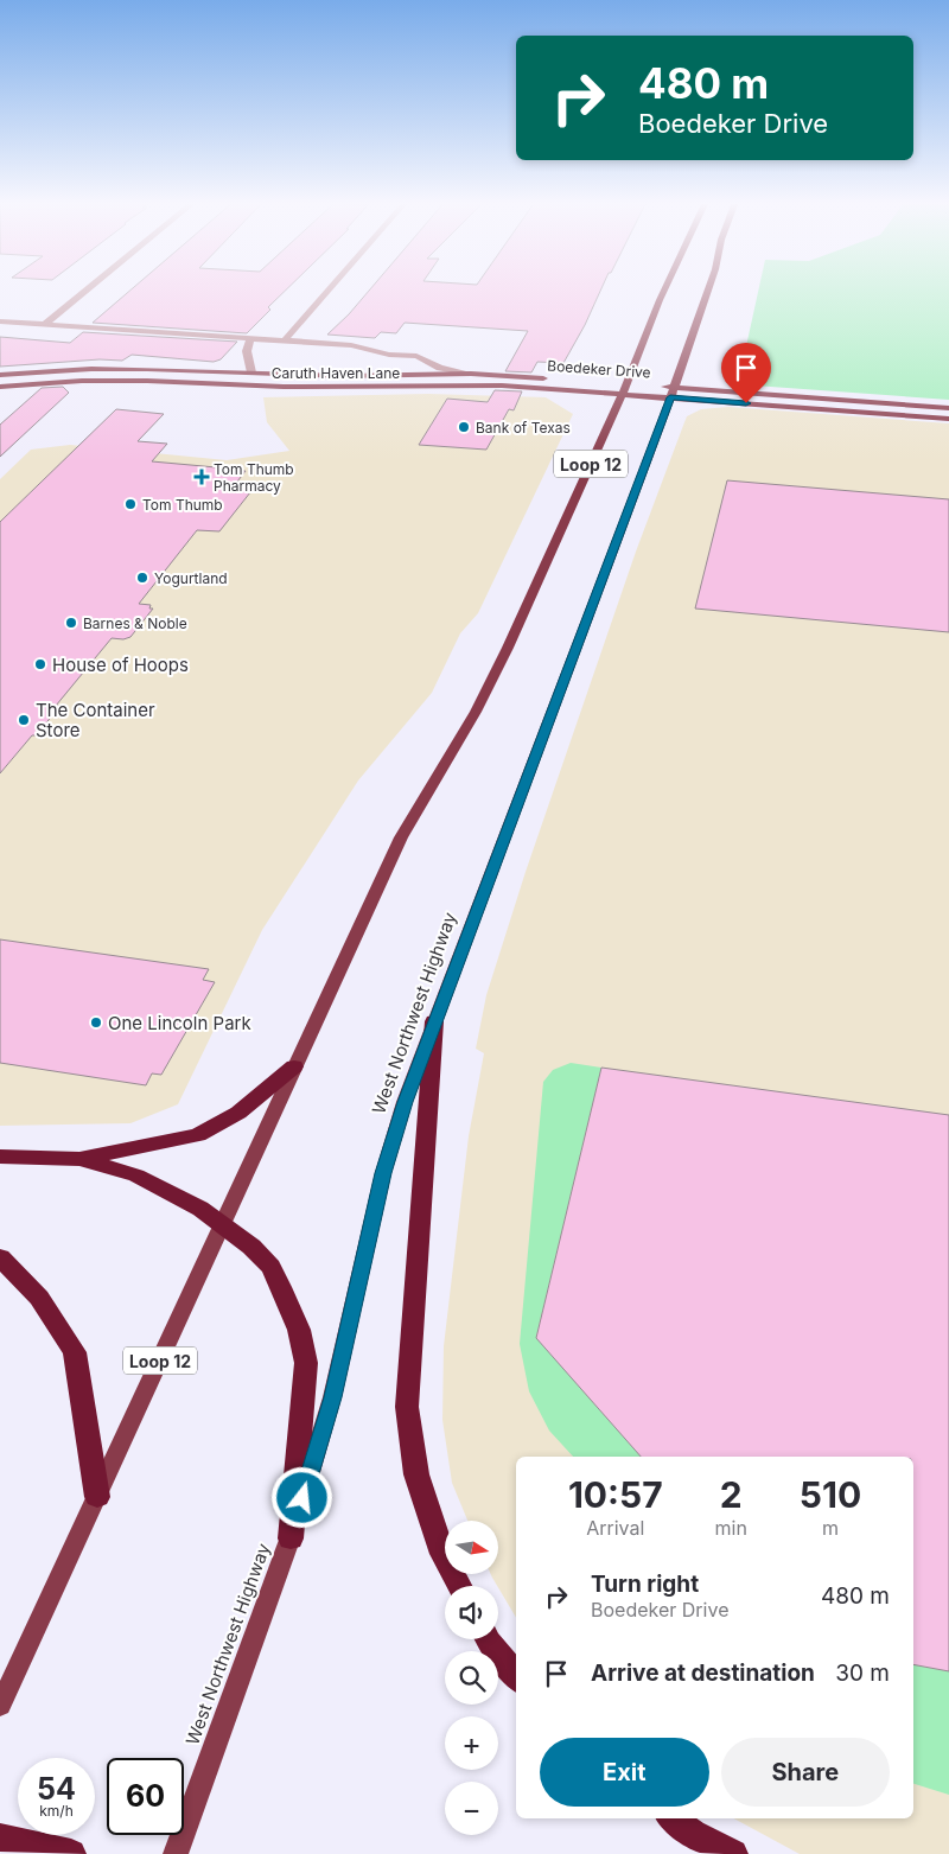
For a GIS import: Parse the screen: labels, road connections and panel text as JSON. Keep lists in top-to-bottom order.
{
  "streets": {
    "main road": [
      "Boedeker Drive",
      "Caruth Haven Lane",
      "Loop 12",
      "West Northwest Highway"
    ]
  },
  "crossings": [
    ["Boedeker Drive", "Caruth Haven Lane"],
    ["Boedeker Drive", "Loop 12"],
    ["Boedeker Drive", "West Northwest Highway"],
    ["Caruth Haven Lane", "Loop 12"],
    ["Caruth Haven Lane", "West Northwest Highway"]
  ],
  "places": {
    "other": [
      "Bank of Texas",
      "Tom Thumb",
      "Yogurtland",
      "Barnes & Noble",
      "House of Hoops",
      "The Container Store",
      "One Lincoln Park"
    ],
    "health": ["Tom Thumb Pharmacy"]
  },
  "north": "right",
  "page": {
    "turn": ["480 m", "Boedeker Drive"],
    "eta": [
      "10:57",
      "Arrival",
      "2",
      "min",
      "510",
      "m"
    ],
    "map_buttons": ["+", "−"],
    "list": [
      {
        "name": "Turn right",
        "note": "Boedeker Drive",
        "value": "480 m"
      },
      {
        "name": "Arrive at destination",
        "value": "30 m"
      }
    ],
    "buttons": ["Exit", "Share"],
    "speed": "54 km/h",
    "limit": "60"
  }
}
